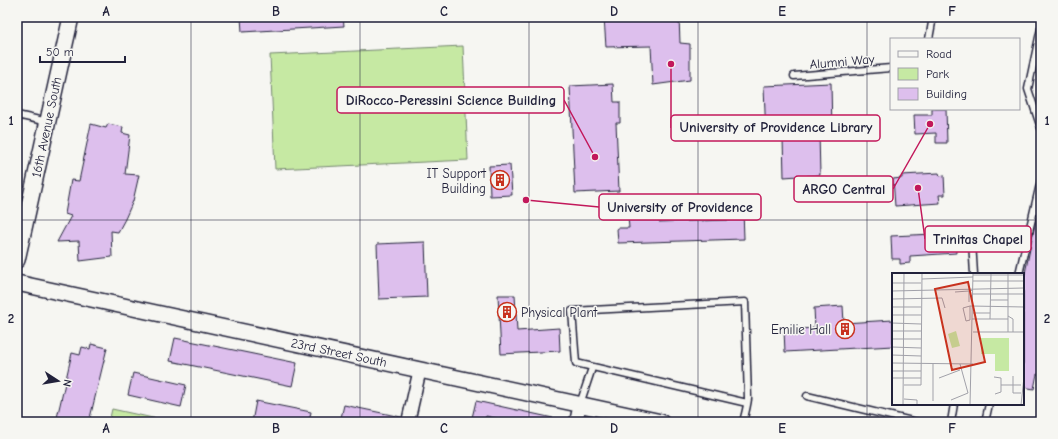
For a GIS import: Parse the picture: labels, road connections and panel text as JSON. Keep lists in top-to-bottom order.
{
  "streets": {
    "street": ["16th Avenue South", "23rd Street South"],
    "lane": ["Alumni Way"]
  },
  "places": {
    "other": [
      "University of Providence Library",
      "ARGO Central",
      "DiRocco-Peressini Science Building",
      "Trinitas Chapel",
      "University of Providence"
    ],
    "building": ["IT Support Building", "Physical Plant", "Emilie Hall"]
  },
  "legend": ["Road", "Park", "Building"],
  "scale_bar": "50 m",
  "north": "right",
  "grid": {
    "columns": [
      "A",
      "B",
      "C",
      "D",
      "E",
      "F"
    ],
    "rows": ["1", "2"]
  }
}
